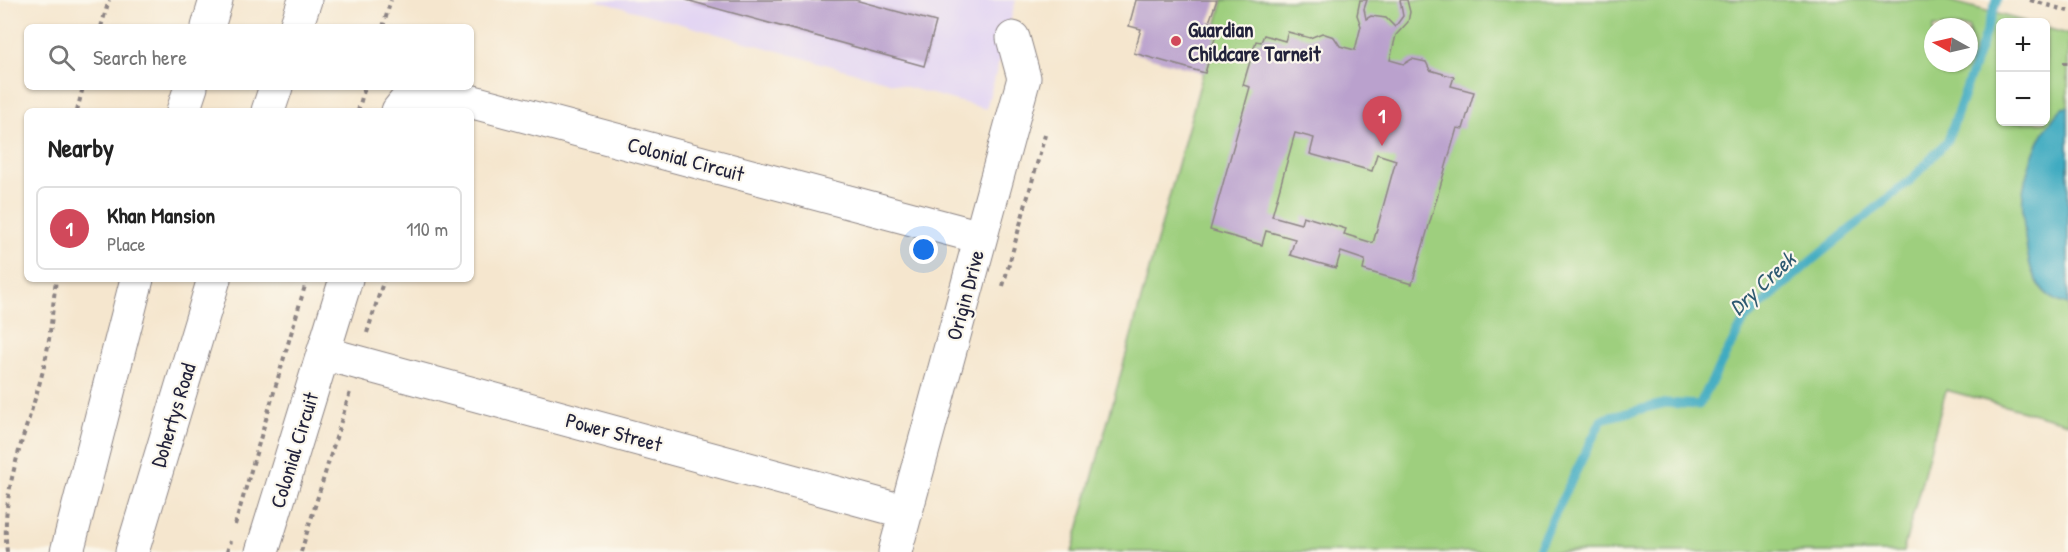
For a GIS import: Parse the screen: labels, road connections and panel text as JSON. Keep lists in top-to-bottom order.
{
  "streets": {
    "street": [
      "Colonial Circuit",
      "Origin Drive",
      "Dohertys Road",
      "Power Street"
    ]
  },
  "crossings": [
    ["Colonial Circuit", "Origin Drive"],
    ["Colonial Circuit", "Power Street"],
    ["Origin Drive", "Power Street"]
  ],
  "water": ["Dry Creek"],
  "places": ["Guardian Childcare Tarneit"],
  "north": "left",
  "page": {
    "map_buttons": ["+", "−"],
    "search": "Search here",
    "pins": "1",
    "heading": "Nearby",
    "list": [
      {
        "mark": "1",
        "name": "Khan Mansion",
        "note": "Place",
        "value": "110 m"
      }
    ]
  }
}
